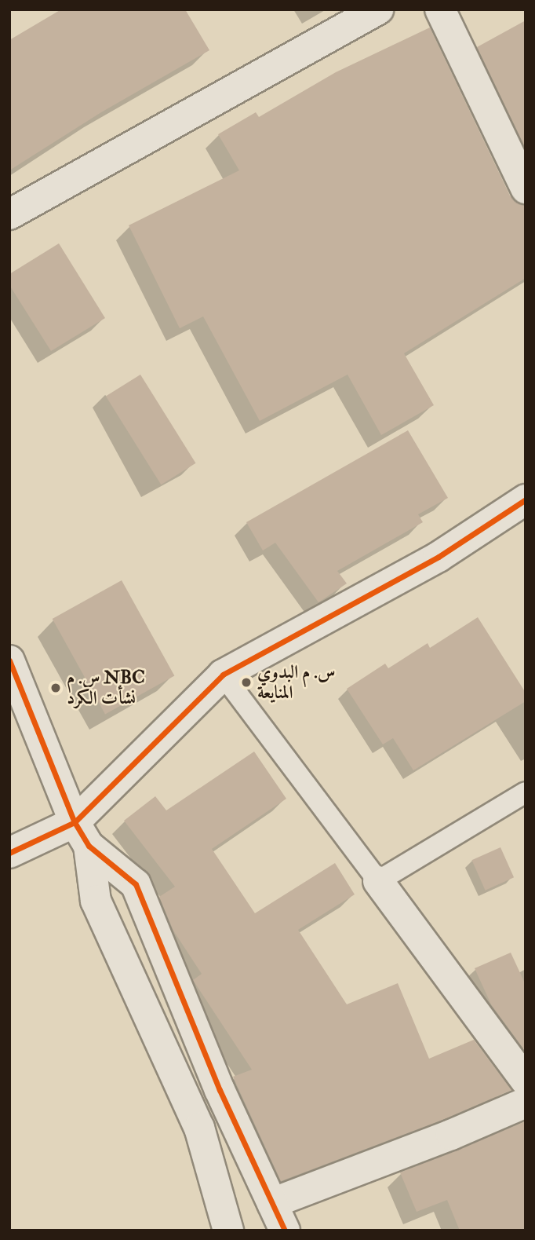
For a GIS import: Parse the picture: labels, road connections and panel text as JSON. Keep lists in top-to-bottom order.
{
  "places": ["س. م البدوي المنايعة", "س. م NBC نشأت الكرد"]
}
